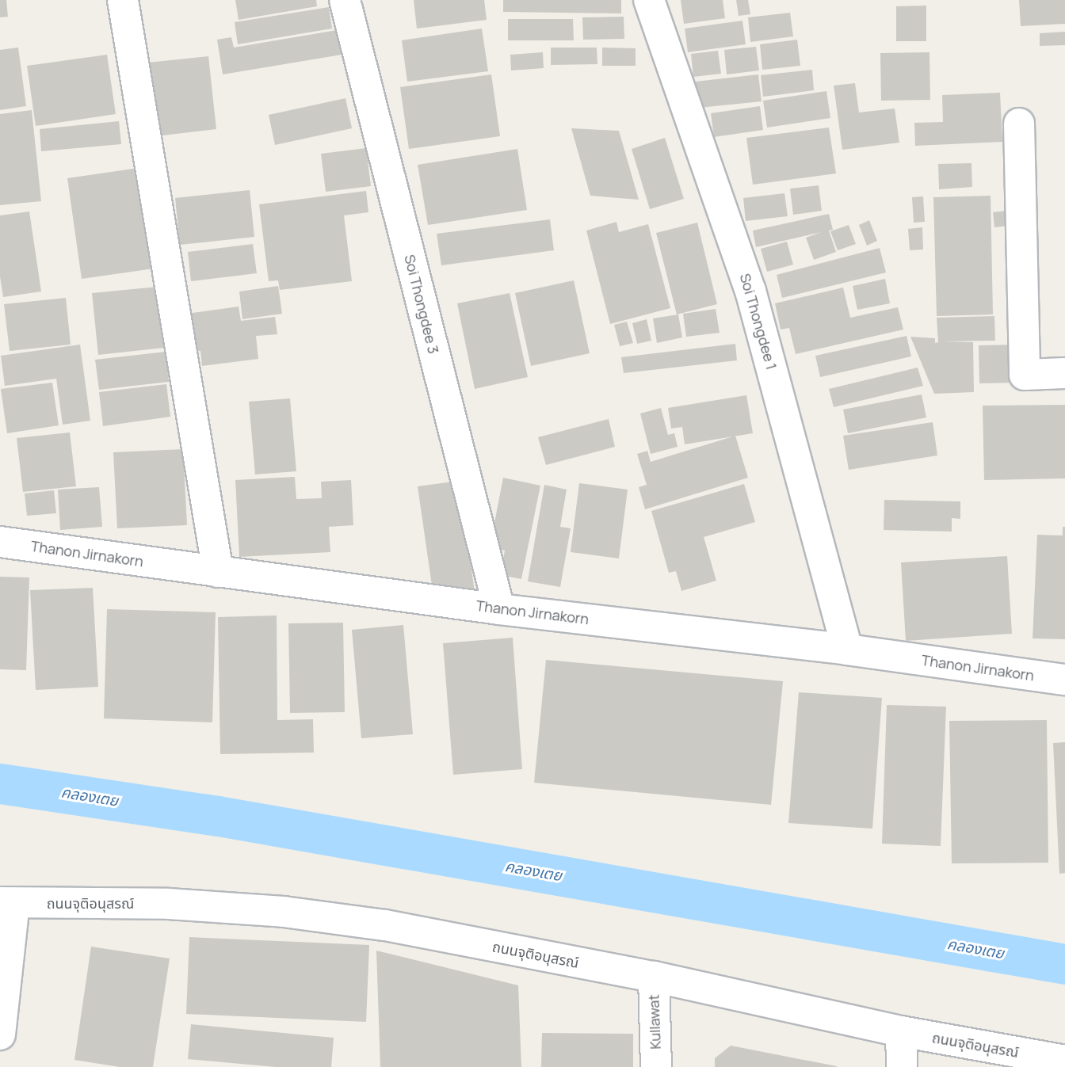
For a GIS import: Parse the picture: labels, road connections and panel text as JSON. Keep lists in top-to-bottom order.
{
  "streets": {
    "street": [
      "Soi Thongdee 3",
      "Soi Thongdee 1",
      "Thanon Jirnakorn",
      "ถนนจุติอนุสรณ์",
      "Kullawat"
    ]
  },
  "crossings": [
    ["Soi Thongdee 3", "Thanon Jirnakorn"],
    ["Soi Thongdee 1", "Thanon Jirnakorn"],
    ["ถนนจุติอนุสรณ์", "Kullawat"]
  ],
  "water": ["คลองเตย"]
}
